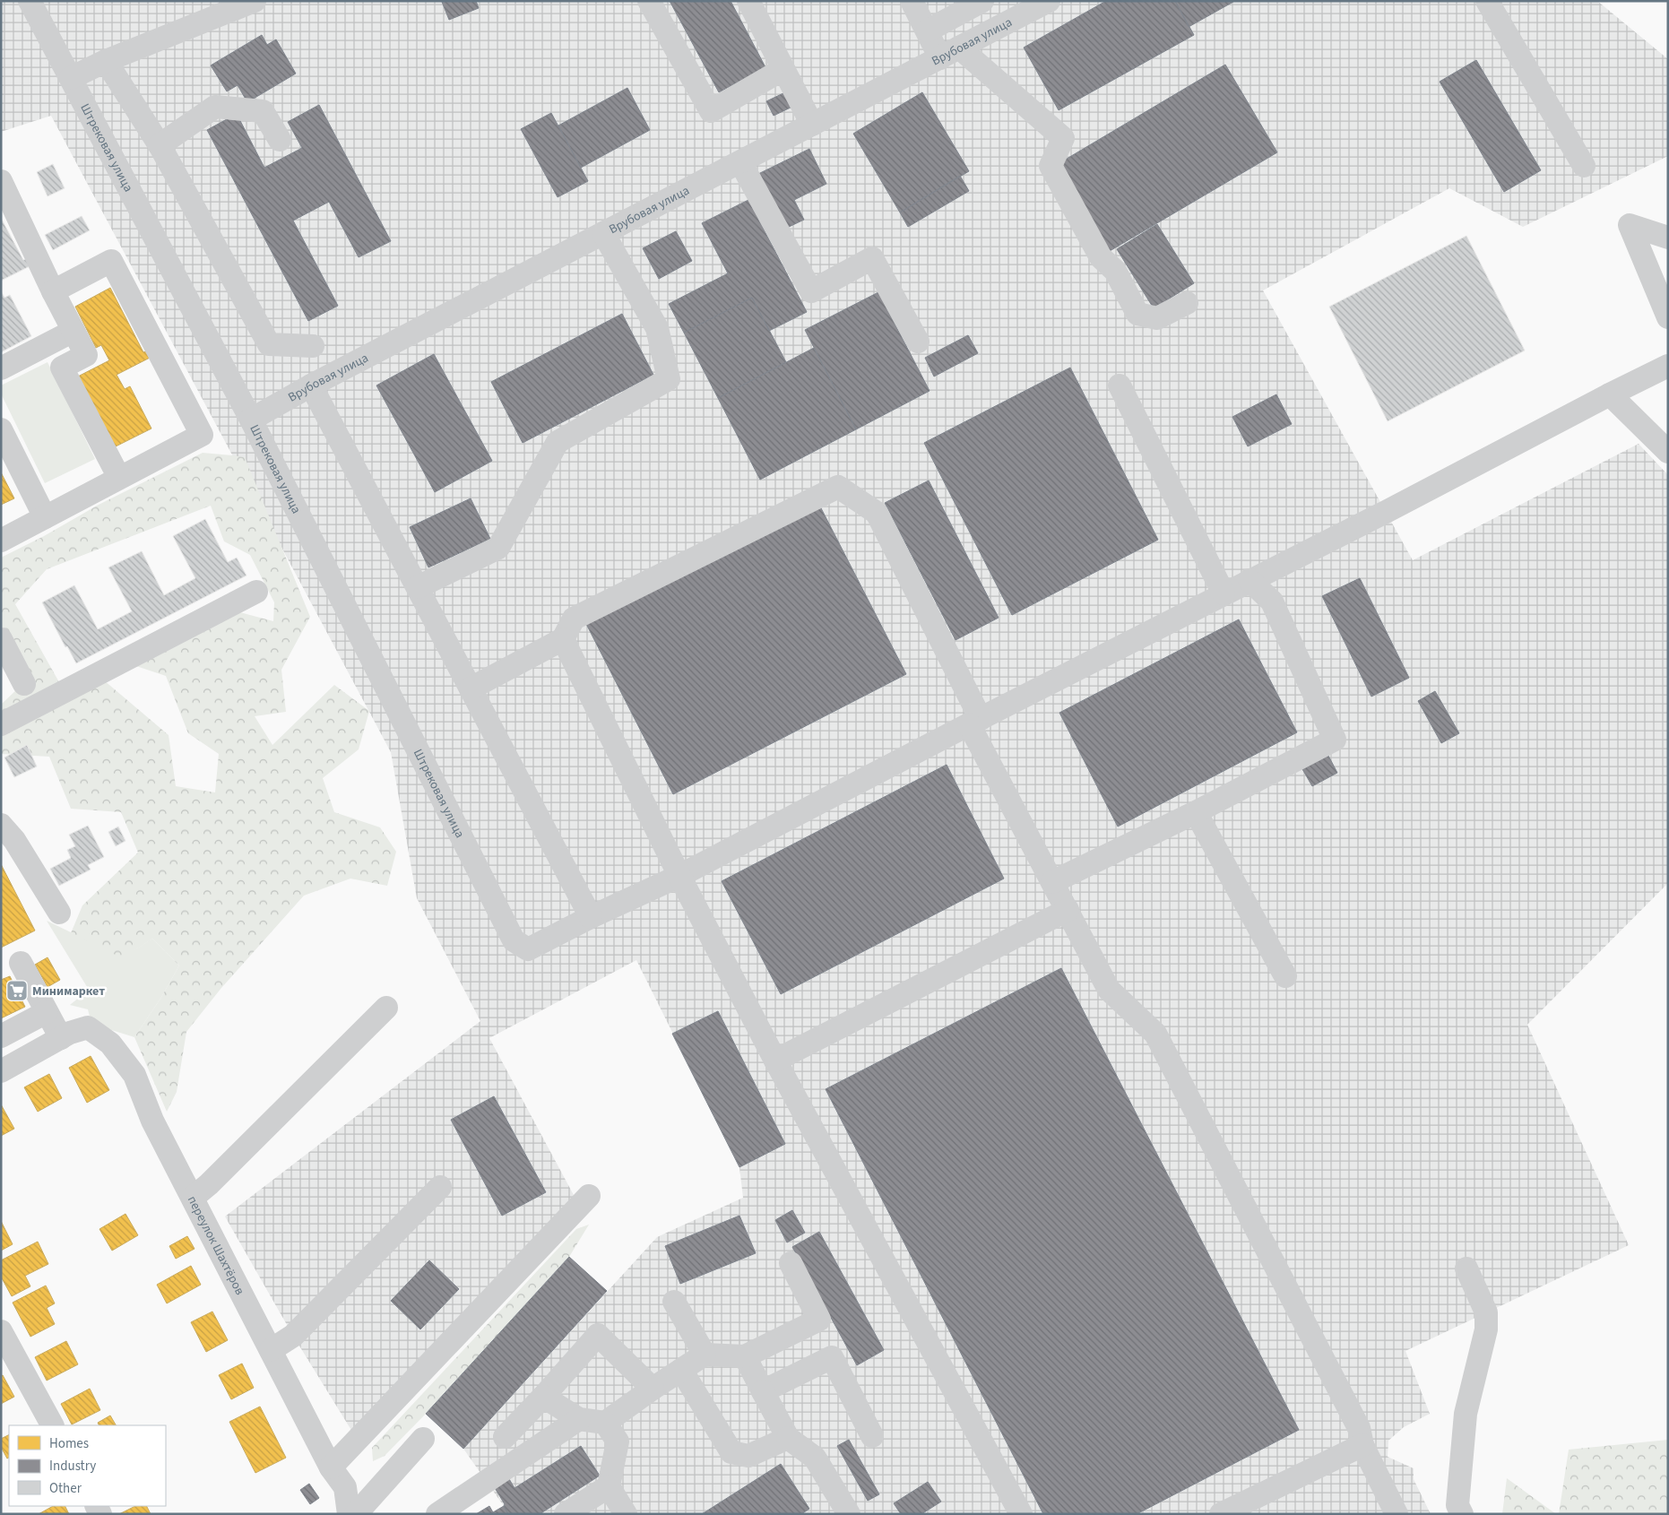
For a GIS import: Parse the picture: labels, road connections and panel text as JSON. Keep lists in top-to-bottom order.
{
  "streets": {
    "street": ["Врубовая улица", "Штрековая улица", "переулок Шахтёров"]
  },
  "crossings": [
    ["Врубовая улица", "Штрековая улица"]
  ],
  "places": {
    "supermarket": ["Минимаркет"]
  },
  "legend": ["Homes", "Industry", "Other"]
}
